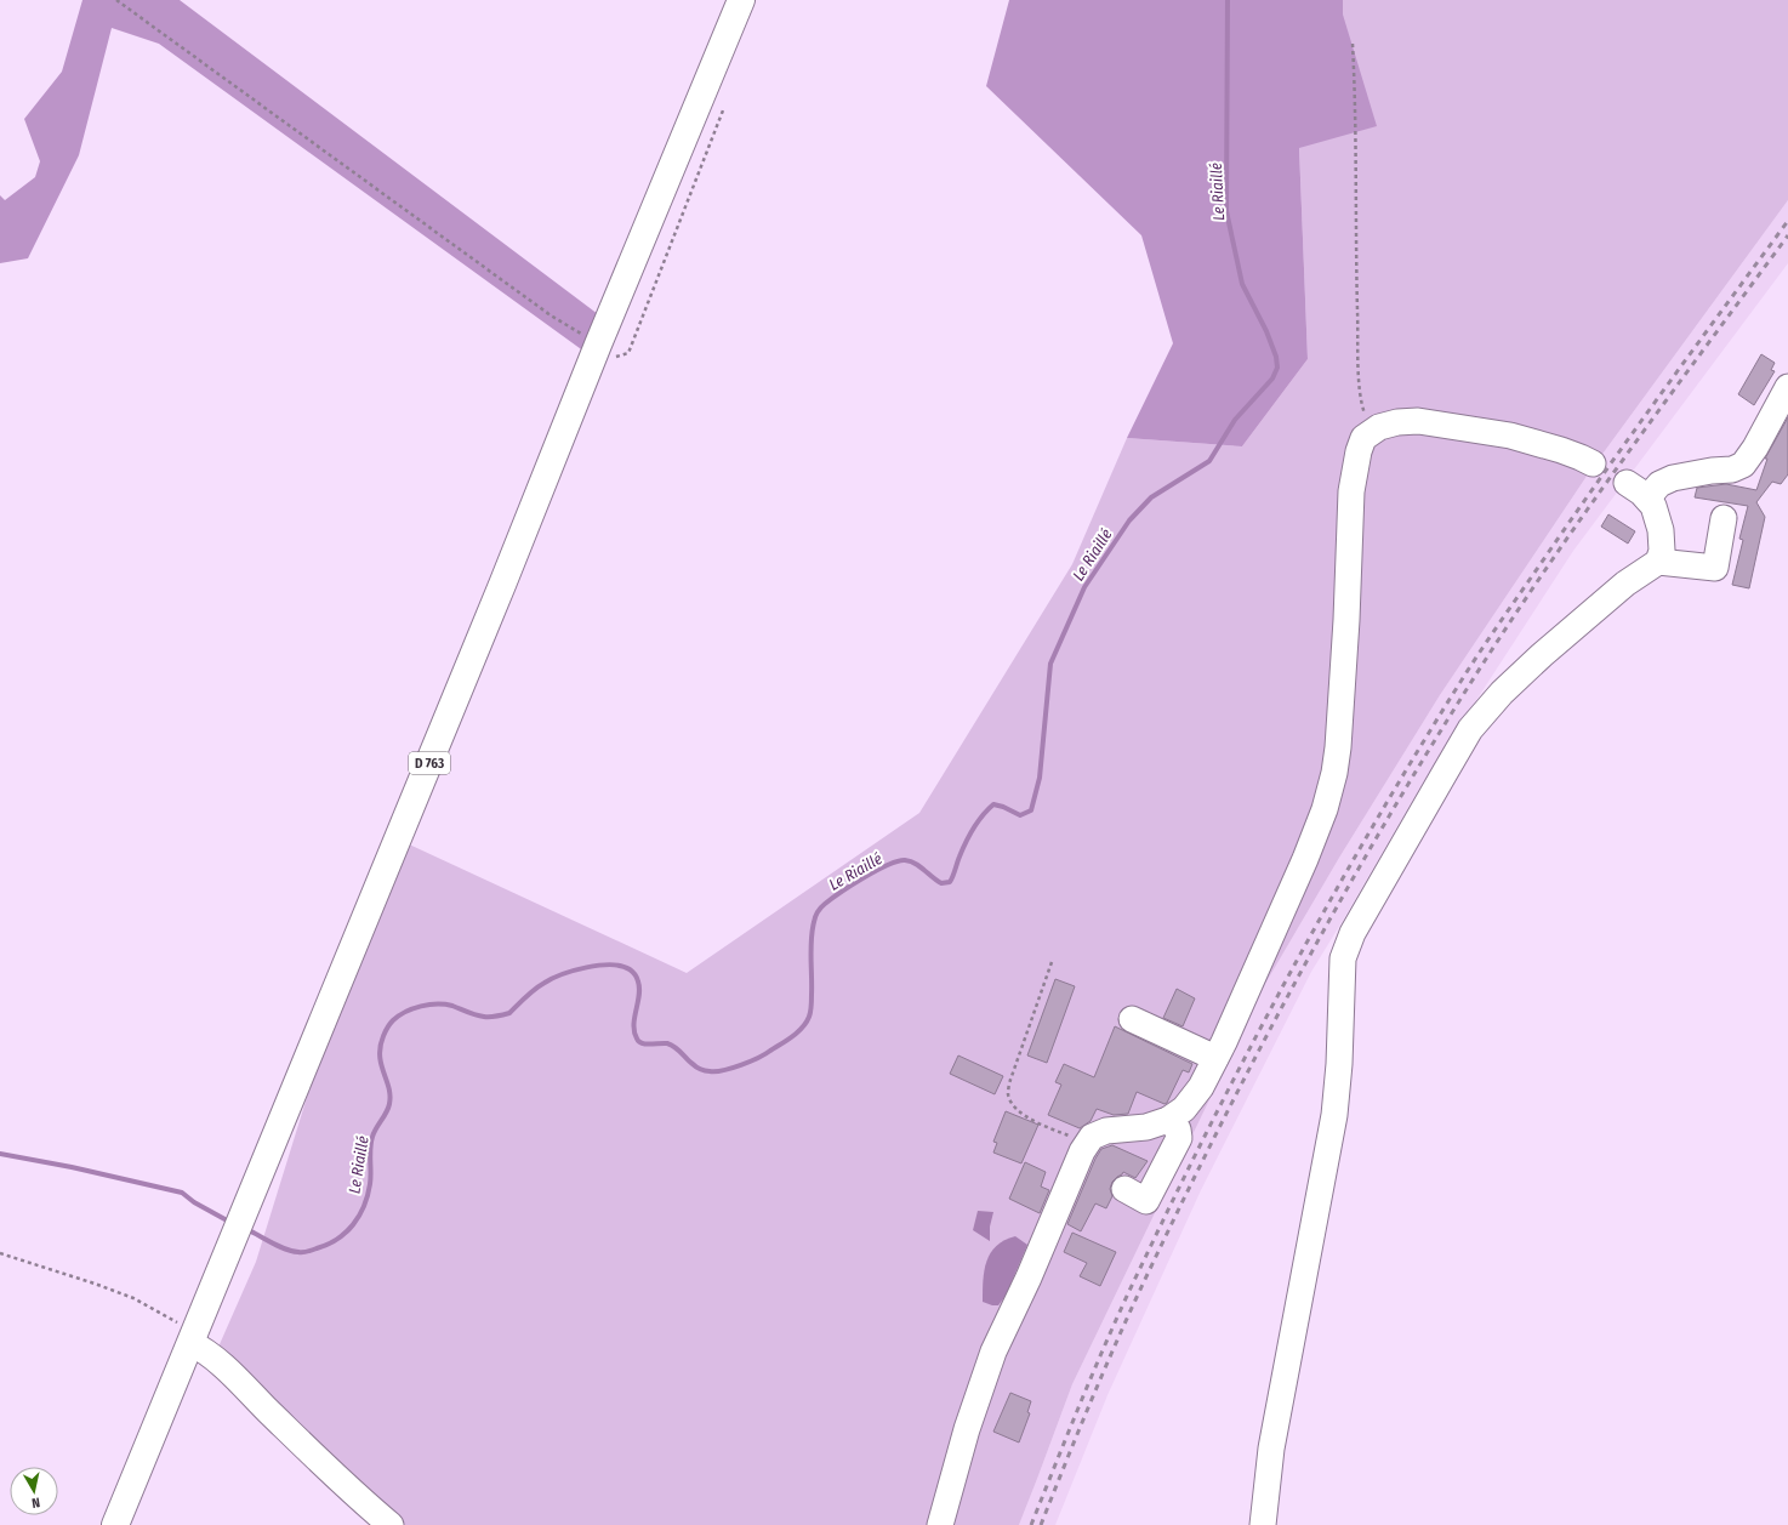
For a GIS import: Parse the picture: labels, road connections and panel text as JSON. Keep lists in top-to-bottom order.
{
  "streets": {
    "main road": ["D 763"]
  },
  "water": ["Le Riaillé"],
  "north": "bottom"
}
